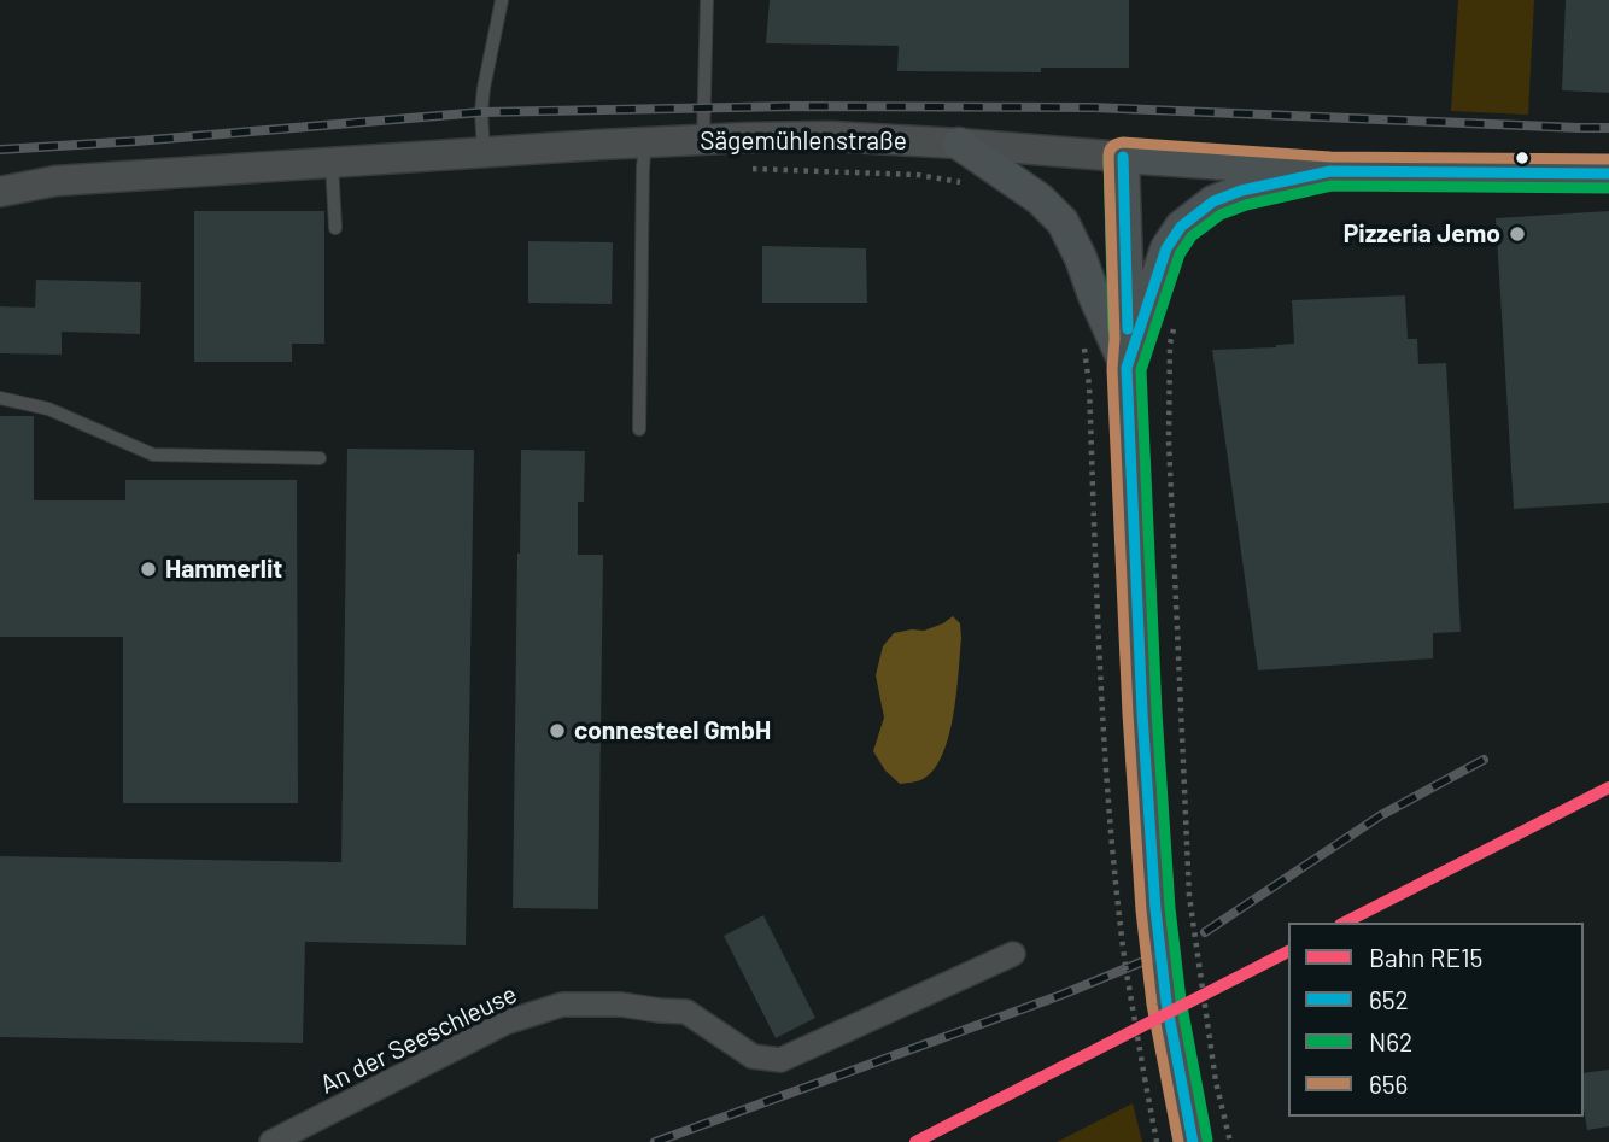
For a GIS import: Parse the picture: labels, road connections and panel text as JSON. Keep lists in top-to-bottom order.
{
  "streets": {
    "main road": ["Sägemühlenstraße"],
    "street": ["An der Seeschleuse"]
  },
  "places": ["Pizzeria Jemo", "Hammerlit", "connesteel GmbH"],
  "lines": [
    "transit line 656",
    "transit line 652",
    "transit line N62",
    "rail line RE15"
  ],
  "legend": [
    "Bahn RE15",
    "652",
    "N62",
    "656"
  ]
}
